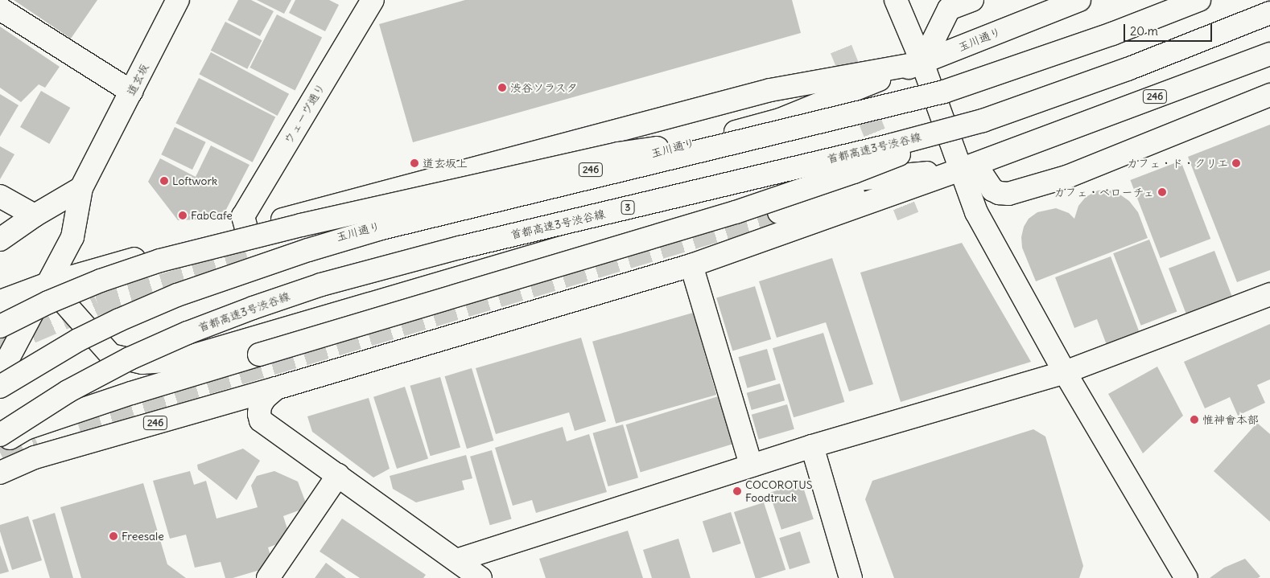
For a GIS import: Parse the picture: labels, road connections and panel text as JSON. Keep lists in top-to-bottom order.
{
  "streets": {
    "main road": [
      "玉川通り",
      "道玄坂",
      "246",
      "ウェーヴ通り",
      "首都高速3号渋谷線",
      "3"
    ]
  },
  "crossings": [
    ["玉川通り", "246"],
    ["246", "ウェーヴ通り"]
  ],
  "places": [
    "渋谷ソラスタ",
    "道玄坂上",
    "カフェ・ド・クリエ",
    "Loftwork",
    "カフェ・ベローチェ",
    "FabCafe",
    "惟神會本部",
    "COCOROTUS Foodtruck",
    "Freesale"
  ],
  "scale_bar": "20 m"
}
